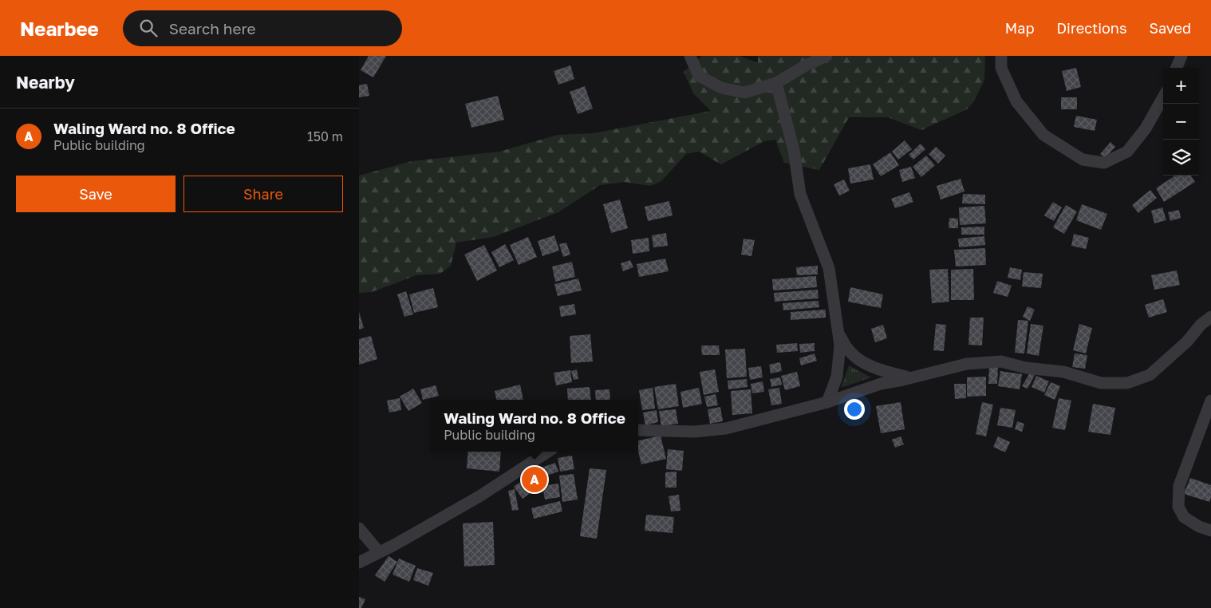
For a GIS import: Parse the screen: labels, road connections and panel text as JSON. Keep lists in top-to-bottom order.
{
  "page": {
    "header": "Nearbee",
    "search": "Search here",
    "nav": ["Map", "Directions", "Saved"],
    "heading": "Nearby",
    "map_buttons": ["+", "−"],
    "list": [
      {
        "mark": "A",
        "name": "Waling Ward no. 8 Office",
        "note": "Public building",
        "value": "150 m"
      }
    ],
    "buttons": ["Save", "Share"],
    "popup": ["Waling Ward no. 8 Office", "Public building"],
    "pins": "A"
  }
}
